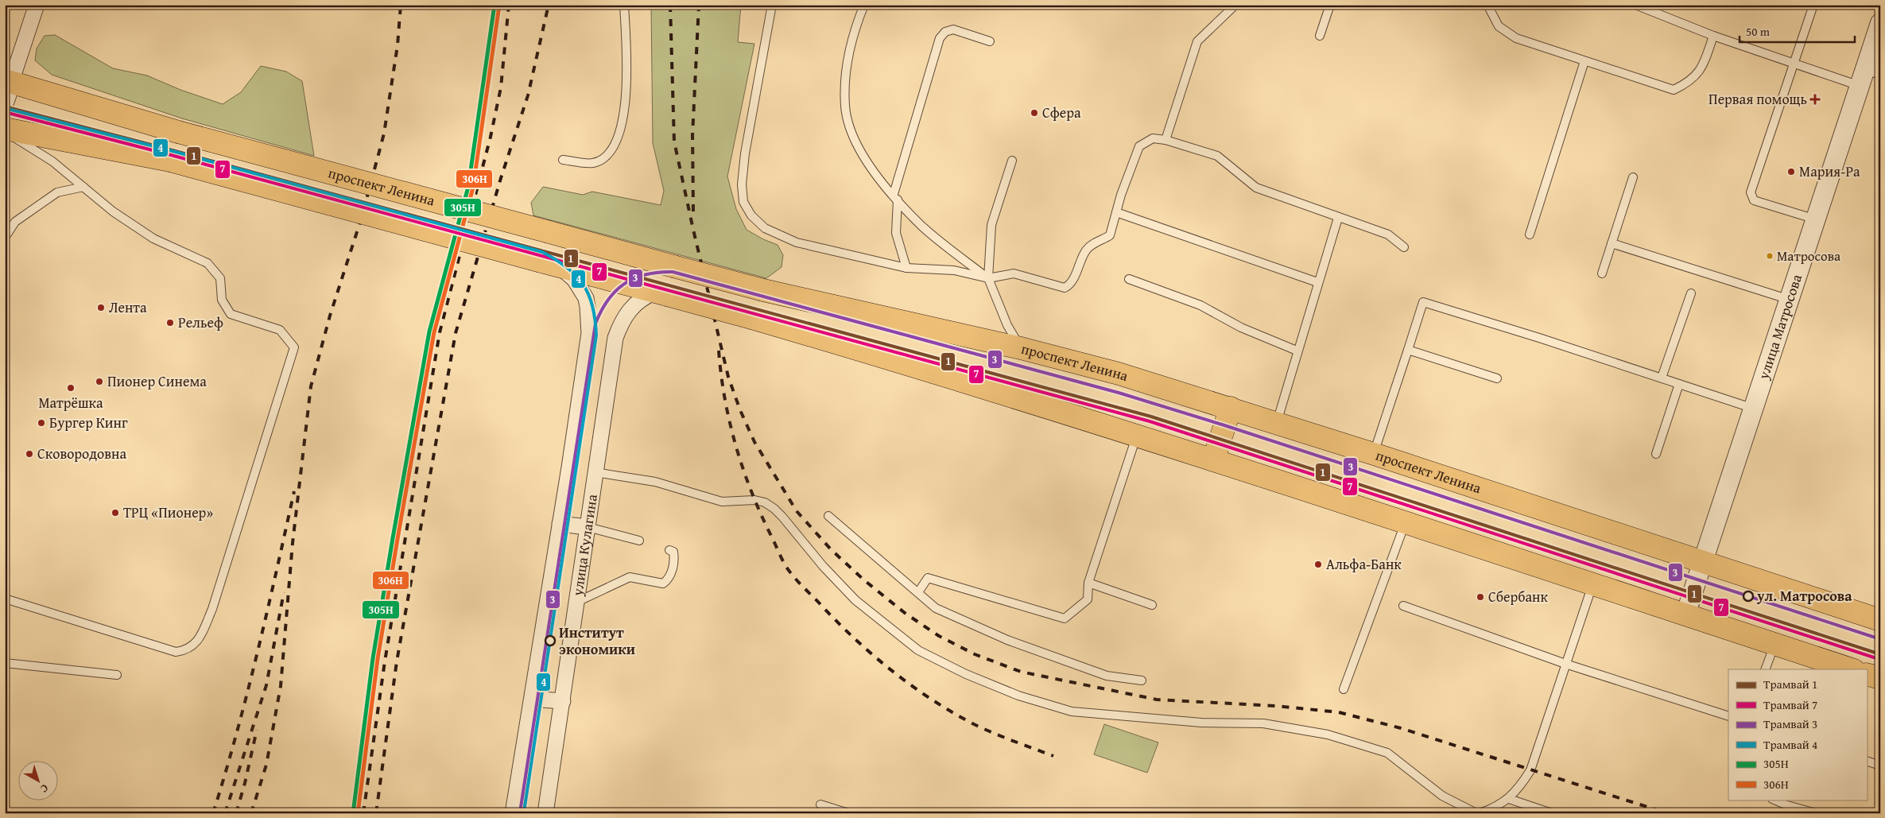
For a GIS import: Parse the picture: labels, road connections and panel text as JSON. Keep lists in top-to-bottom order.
{
  "streets": {
    "main road": ["проспект Ленина"],
    "street": ["улица Матросова", "улица Кулагина"]
  },
  "crossings": [
    ["проспект Ленина", "улица Матросова"]
  ],
  "places": {
    "health": ["Первая помощь"],
    "other": [
      "Сфера",
      "Мария-Ра",
      "Матросова",
      "Лента",
      "Рельеф",
      "Пионер Синема",
      "Матрёшка",
      "Бургер Кинг",
      "Сковородовна",
      "ТРЦ «Пионер»",
      "Альфа-Банк",
      "ул. Матросова",
      "Сбербанк",
      "Институт экономики"
    ]
  },
  "lines": [
    "transit line 305Н",
    "transit line 306Н",
    "tram line 1",
    "tram line 4",
    "tram line 7",
    "tram line 3"
  ],
  "legend": [
    "Трамвай 1",
    "Трамвай 7",
    "Трамвай 3",
    "Трамвай 4",
    "305Н",
    "306Н"
  ],
  "scale_bar": "50 m",
  "north": "bottom right"
}
